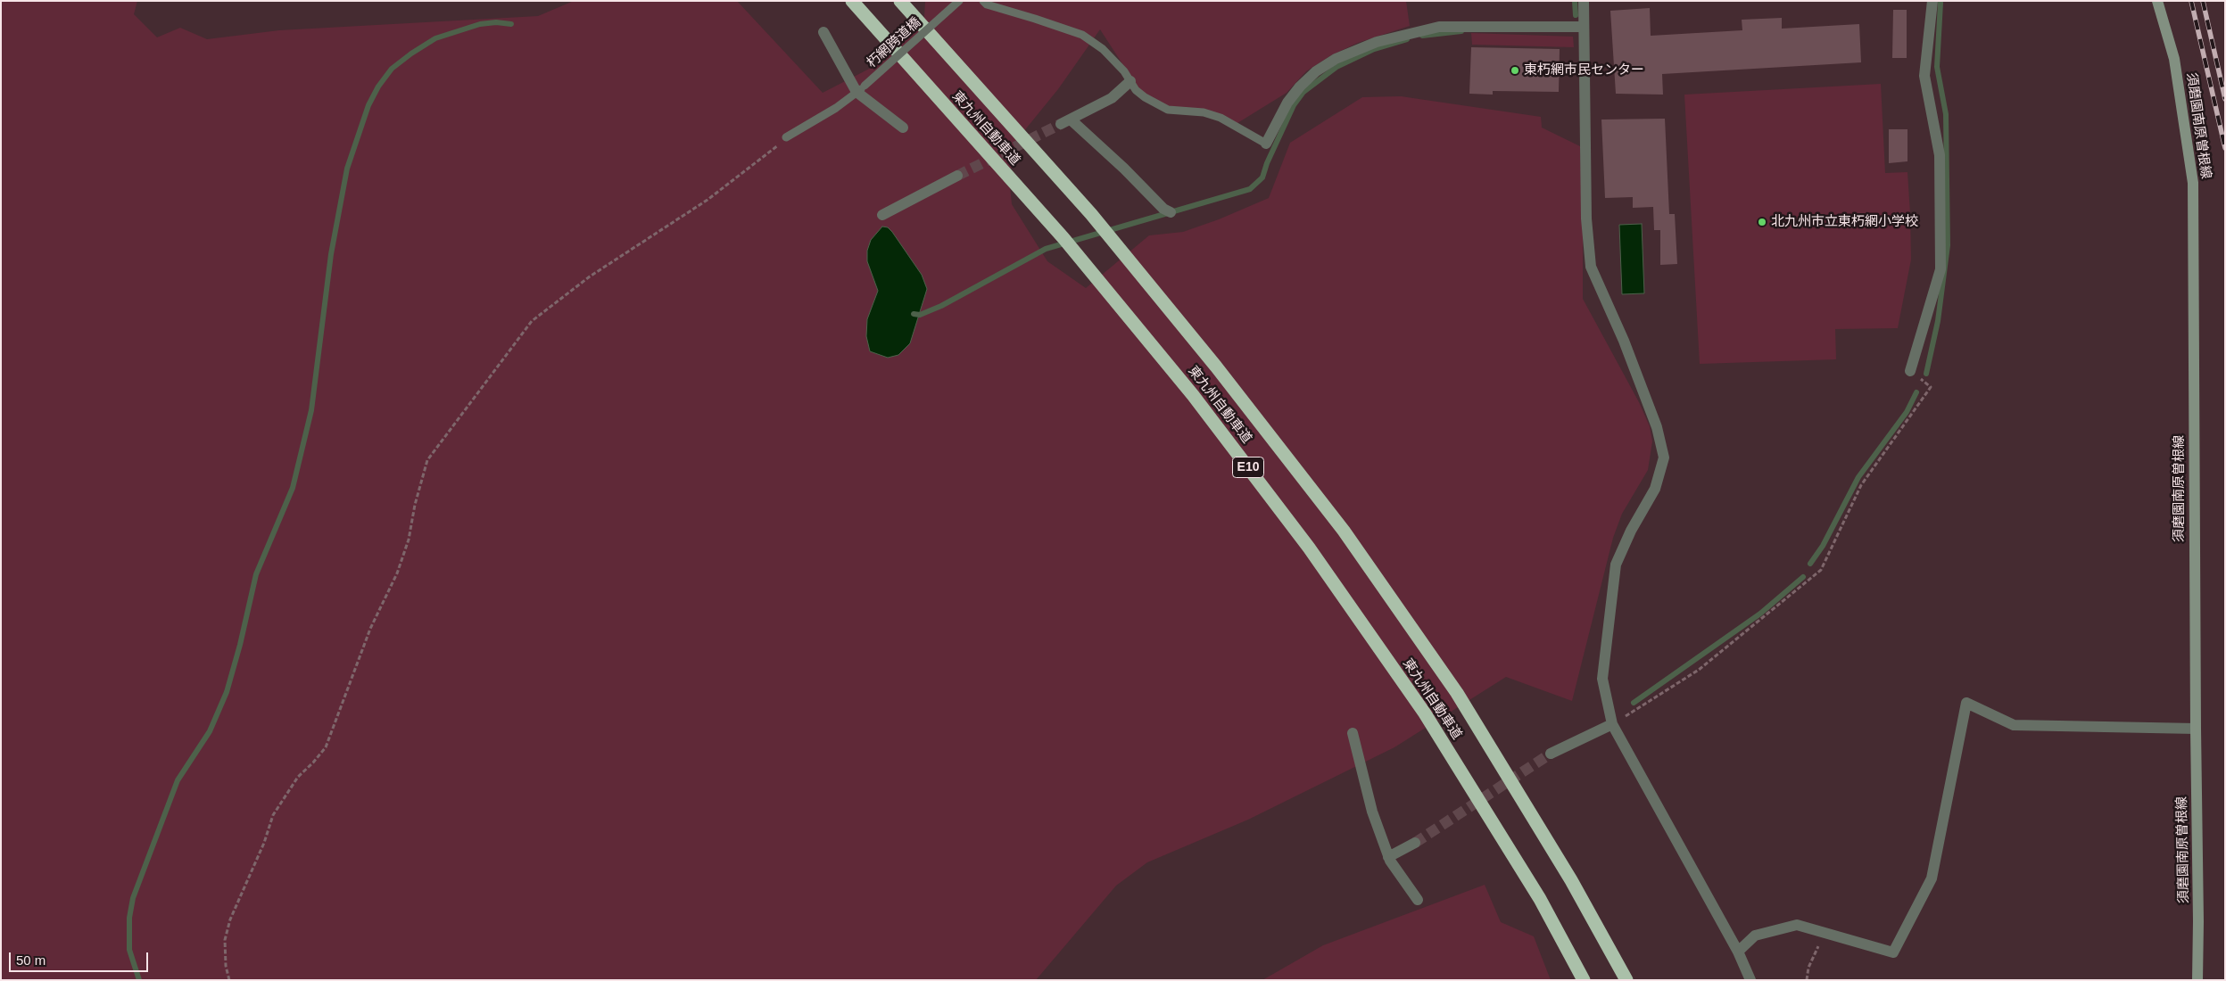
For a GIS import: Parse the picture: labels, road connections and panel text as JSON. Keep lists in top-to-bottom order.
{
  "streets": {
    "highway": ["東九州自動車道", "E10"],
    "main road": ["須磨園南原曽根線"],
    "lane": ["朽網跨道橋"]
  },
  "places": ["東朽網市民センター", "北九州市立東朽網小学校"],
  "scale_bar": "50 m"
}
